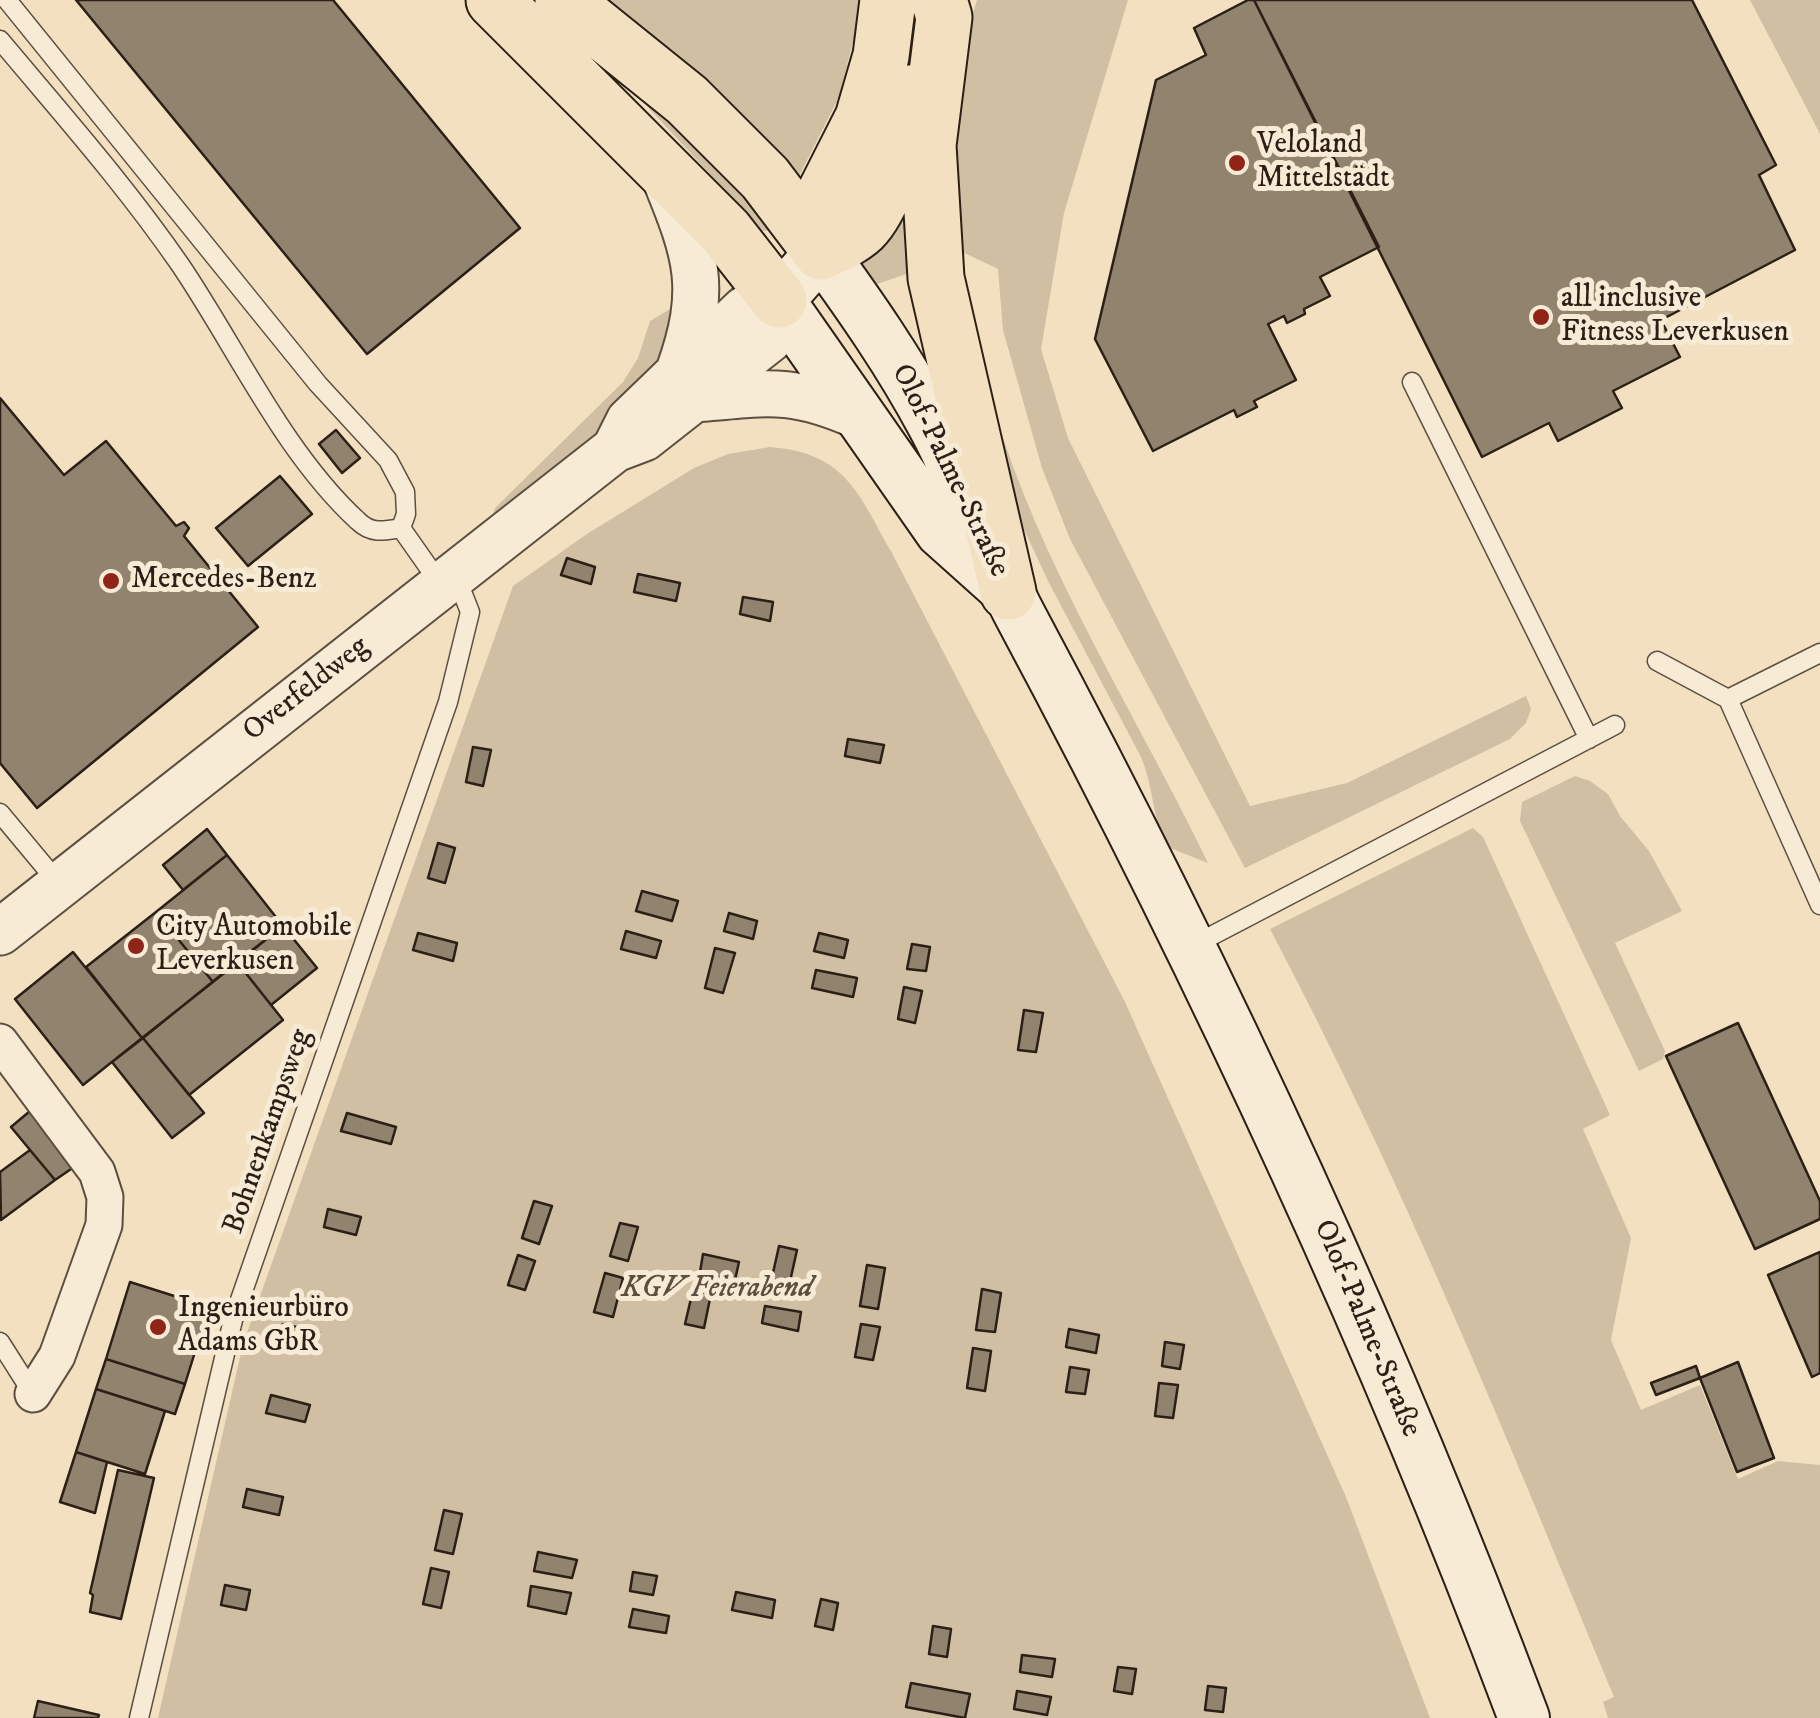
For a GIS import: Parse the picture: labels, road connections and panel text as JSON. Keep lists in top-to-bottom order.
{
  "streets": {
    "main road": ["Olof-Palme-Straße"],
    "street": ["Overfeldweg"],
    "lane": ["Bohnenkampsweg"]
  },
  "crossings": [
    ["Olof-Palme-Straße", "Overfeldweg"],
    ["Overfeldweg", "Bohnenkampsweg"]
  ],
  "parks": ["KGV Feierabend"],
  "places": [
    "Veloland Mittelstädt",
    "all inclusive Fitness Leverkusen",
    "Mercedes-Benz",
    "City Automobile Leverkusen",
    "Ingenieurbüro Adams GbR"
  ]
}
